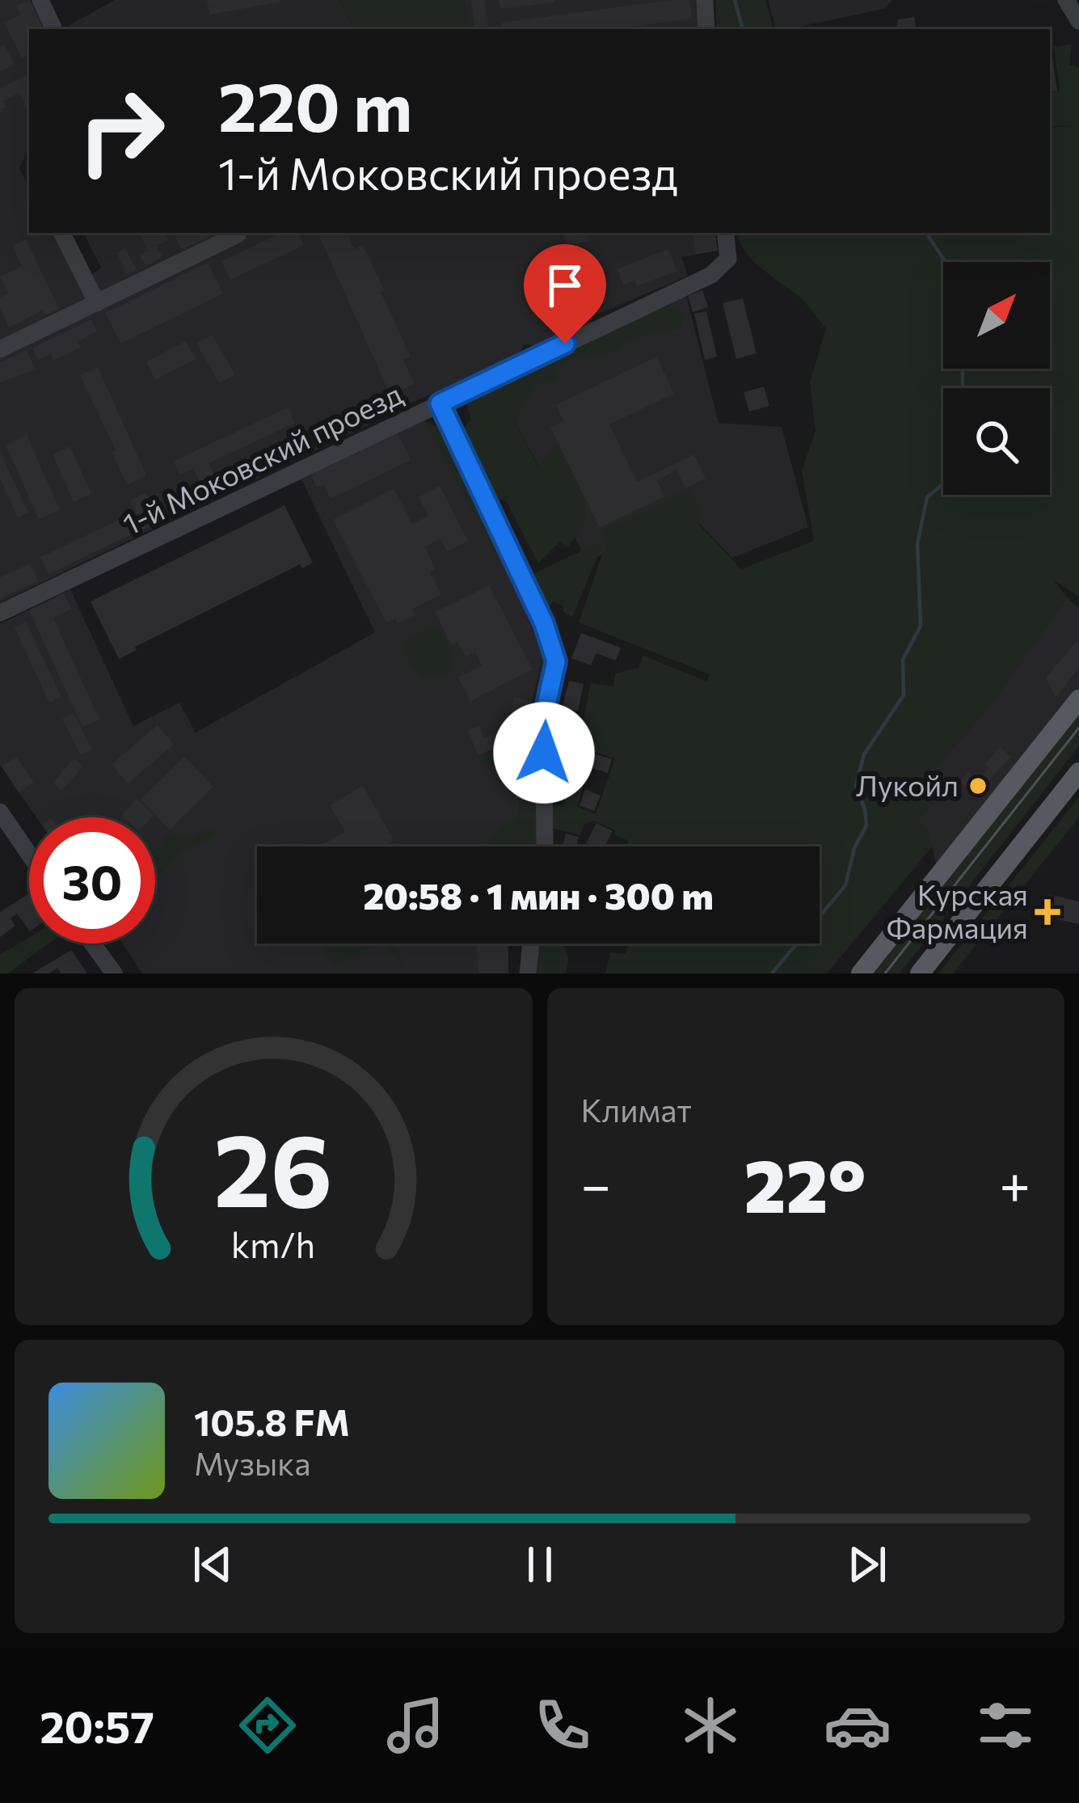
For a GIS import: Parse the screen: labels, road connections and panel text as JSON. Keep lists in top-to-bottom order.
{
  "streets": {
    "street": ["1-й Моковский проезд"]
  },
  "places": {
    "other": ["Лукойл"],
    "health": ["Курская Фармация"]
  },
  "north": "top right",
  "page": {
    "turn": ["220 m", "1-й Моковский проезд"],
    "limit": "30",
    "trip": "20:58 · 1 мин · 300 m",
    "tile": "Климат",
    "heat": ["−", "22°", "+"],
    "song": ["105.8 FM", "Музыка"],
    "tabs": "20:57",
    "gauge": ["26", "km/h"]
  }
}
